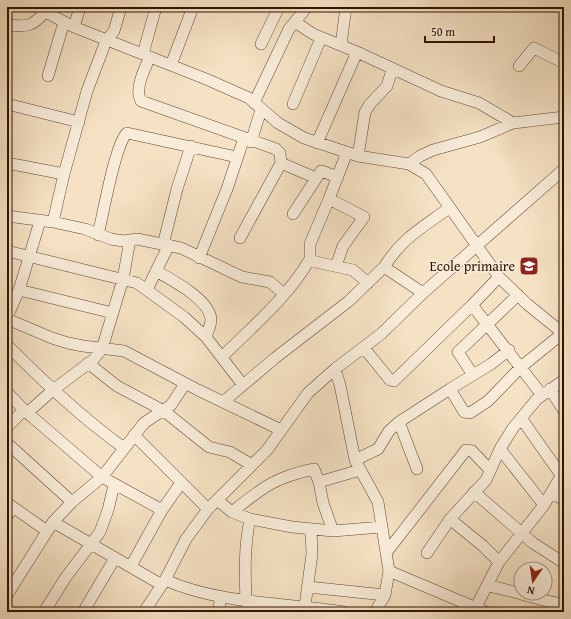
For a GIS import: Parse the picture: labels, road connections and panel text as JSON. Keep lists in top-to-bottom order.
{
  "places": {
    "school or university": ["Ecole primaire"]
  },
  "scale_bar": "50 m",
  "north": "bottom"
}
